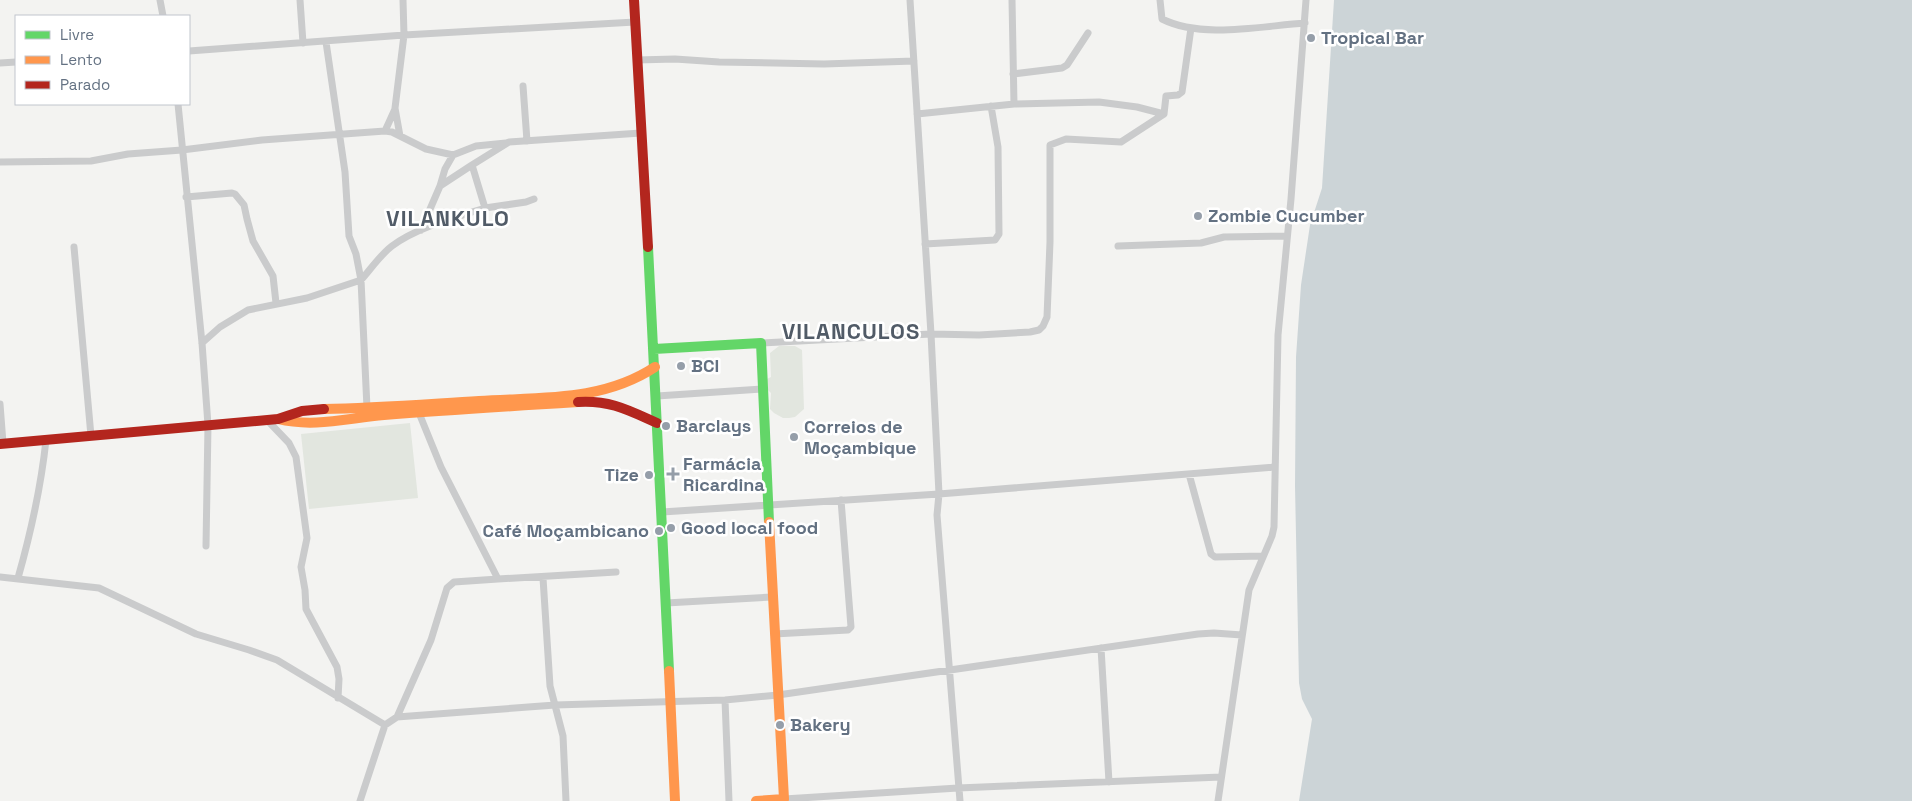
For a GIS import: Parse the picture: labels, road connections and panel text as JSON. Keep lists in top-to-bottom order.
{
  "districts": ["VILANKULO", "VILANCULOS"],
  "places": {
    "other": [
      "Tropical Bar",
      "Zombie Cucumber",
      "BCI",
      "Barclays",
      "Correios de Moçambique",
      "Tize",
      "Good local food",
      "Café Moçambicano",
      "Bakery"
    ],
    "health": ["Farmácia Ricardina"]
  },
  "legend": ["Livre", "Lento", "Parado"]
}
